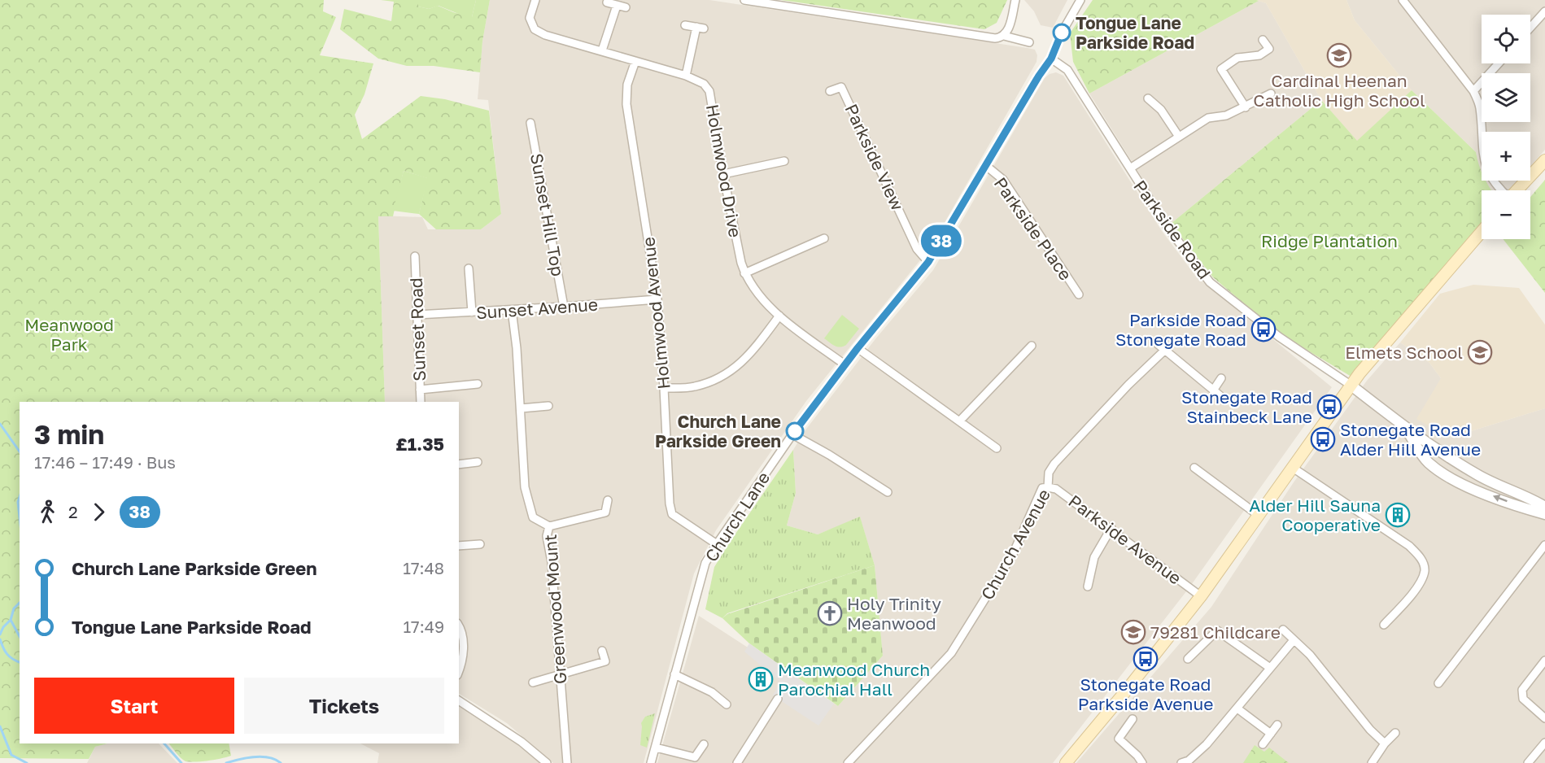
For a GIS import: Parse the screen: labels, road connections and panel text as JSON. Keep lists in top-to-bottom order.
{
  "streets": {
    "street": [
      "Parkside View",
      "Holmwood Drive",
      "Sunset Hill Top",
      "Parkside Place",
      "Parkside Road",
      "Sunset Avenue",
      "Holmwood Avenue",
      "Sunset Road",
      "Church Lane",
      "Parkside Avenue",
      "Church Avenue",
      "Greenwood Mount"
    ]
  },
  "crossings": [
    ["Parkside View", "Church Lane"],
    ["Holmwood Drive", "Holmwood Avenue"],
    ["Holmwood Drive", "Church Lane"],
    ["Sunset Hill Top", "Sunset Avenue"],
    ["Parkside Place", "Church Lane"],
    ["Parkside Road", "Church Lane"],
    ["Sunset Avenue", "Holmwood Avenue"],
    ["Sunset Avenue", "Sunset Road"],
    ["Sunset Avenue", "Greenwood Mount"],
    ["Holmwood Avenue", "Church Lane"],
    ["Parkside Avenue", "Church Avenue"]
  ],
  "parks": ["Ridge Plantation", "Meanwood Park"],
  "places": {
    "other": ["Tongue Lane Parkside Road", "Church Lane Parkside Green"],
    "school or university": ["Cardinal Heenan Catholic High School", "Elmets School", "79281 Childcare"],
    "bus stop": [
      "Parkside Road Stonegate Road",
      "Stonegate Road Stainbeck Lane",
      "Stonegate Road Alder Hill Avenue",
      "Stonegate Road Parkside Avenue"
    ],
    "building": ["Alder Hill Sauna Cooperative", "Meanwood Church Parochial Hall"],
    "church": ["Holy Trinity Meanwood"]
  },
  "lines": ["bus line 38"],
  "page": {
    "on_map": "38",
    "map_buttons": ["+", "−"],
    "heading": ["3 min", "17:46 – 17:49 · Bus", "£1.35"],
    "legs": ["2", "38"],
    "list": [
      {
        "name": "Church Lane Parkside Green",
        "value": "17:48"
      },
      {
        "name": "Tongue Lane Parkside Road",
        "value": "17:49"
      }
    ],
    "buttons": ["Start", "Tickets"]
  }
}
